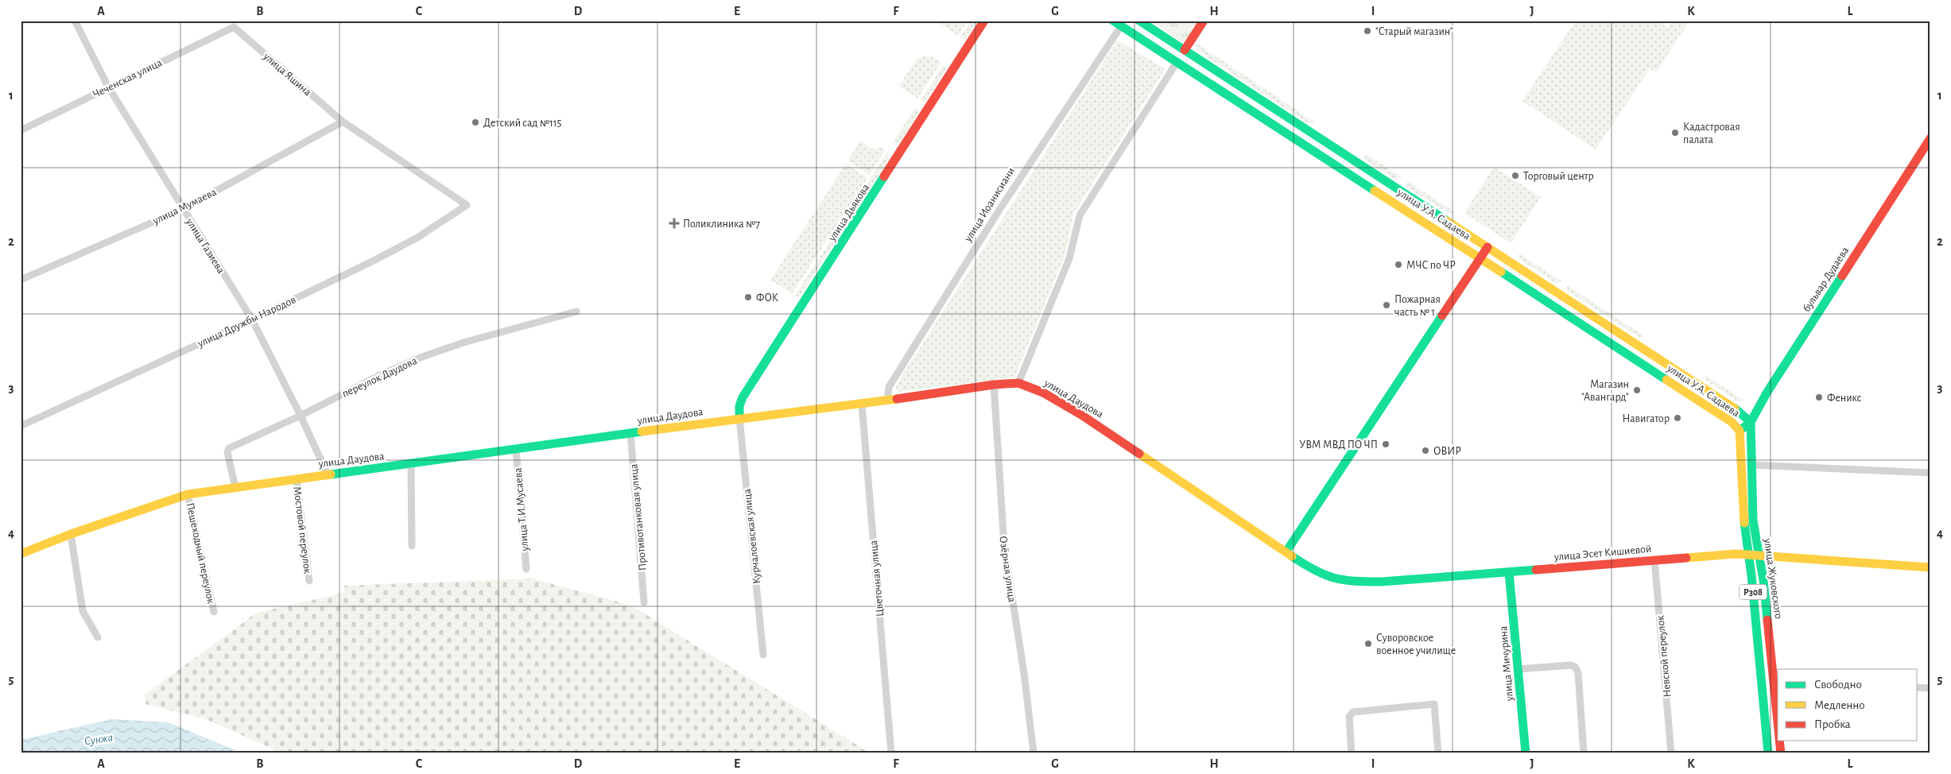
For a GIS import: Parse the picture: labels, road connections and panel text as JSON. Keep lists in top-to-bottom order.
{
  "streets": {
    "street": [
      "улица Яшина",
      "Чеченская улица",
      "улица Иоанисиани",
      "улица Мумаева",
      "улица Дьякова",
      "улица У.А. Садаева",
      "улица Газиева",
      "бульвар Дудаева",
      "улица Дружбы Народов",
      "переулок Даудова",
      "улица Даудова",
      "улица Т.И.Мусаева",
      "Противотанковая улица",
      "Мостовой переулок",
      "Курчалоевская улица",
      "улица Эсет Кишиевой",
      "Пешеходный переулок",
      "Озёрная улица",
      "Цветочная улица",
      "улица Жуковского",
      "P308",
      "Невской переулок",
      "улица Мичурина"
    ]
  },
  "crossings": [
    ["улица Яшина", "Чеченская улица"],
    ["улица Яшина", "улица Мумаева"],
    ["улица Яшина", "улица Дружбы Народов"],
    ["Чеченская улица", "улица Газиева"],
    ["улица Иоанисиани", "улица У.А. Садаева"],
    ["улица Иоанисиани", "улица Даудова"],
    ["улица Мумаева", "улица Газиева"],
    ["улица Дьякова", "улица Даудова"],
    ["улица Дьякова", "Курчалоевская улица"],
    ["улица У.А. Садаева", "бульвар Дудаева"],
    ["улица У.А. Садаева", "улица Жуковского"],
    ["улица У.А. Садаева", "P308"],
    ["улица Газиева", "улица Дружбы Народов"],
    ["улица Газиева", "переулок Даудова"],
    ["улица Газиева", "улица Даудова"],
    ["бульвар Дудаева", "улица Жуковского"],
    ["бульвар Дудаева", "P308"],
    ["переулок Даудова", "улица Даудова"],
    ["улица Даудова", "улица Т.И.Мусаева"],
    ["улица Даудова", "Противотанковая улица"],
    ["улица Даудова", "Мостовой переулок"],
    ["улица Даудова", "Курчалоевская улица"],
    ["улица Даудова", "улица Эсет Кишиевой"],
    ["улица Даудова", "Пешеходный переулок"],
    ["улица Даудова", "Озёрная улица"],
    ["улица Даудова", "Цветочная улица"],
    ["улица Эсет Кишиевой", "улица Жуковского"],
    ["улица Эсет Кишиевой", "P308"],
    ["улица Эсет Кишиевой", "Невской переулок"],
    ["улица Эсет Кишиевой", "улица Мичурина"]
  ],
  "water": ["Сунжа"],
  "places": {
    "other": [
      "\"Старый магазин\"",
      "Детский сад №115",
      "Кадастровая палата",
      "Торговый центр",
      "МЧС по ЧР",
      "ФОК",
      "Пожарная часть № 1",
      "Магазин \"Авангард\"",
      "Феникс",
      "Навигатор",
      "УВМ МВД ПО ЧП",
      "ОВИР",
      "Суворовское военное училище"
    ],
    "health": ["Поликлиника №7"]
  },
  "legend": ["Свободно", "Медленно", "Пробка"],
  "grid": {
    "columns": [
      "A",
      "B",
      "C",
      "D",
      "E",
      "F",
      "G",
      "H",
      "I",
      "J",
      "K",
      "L"
    ],
    "rows": [
      "1",
      "2",
      "3",
      "4",
      "5"
    ]
  }
}
